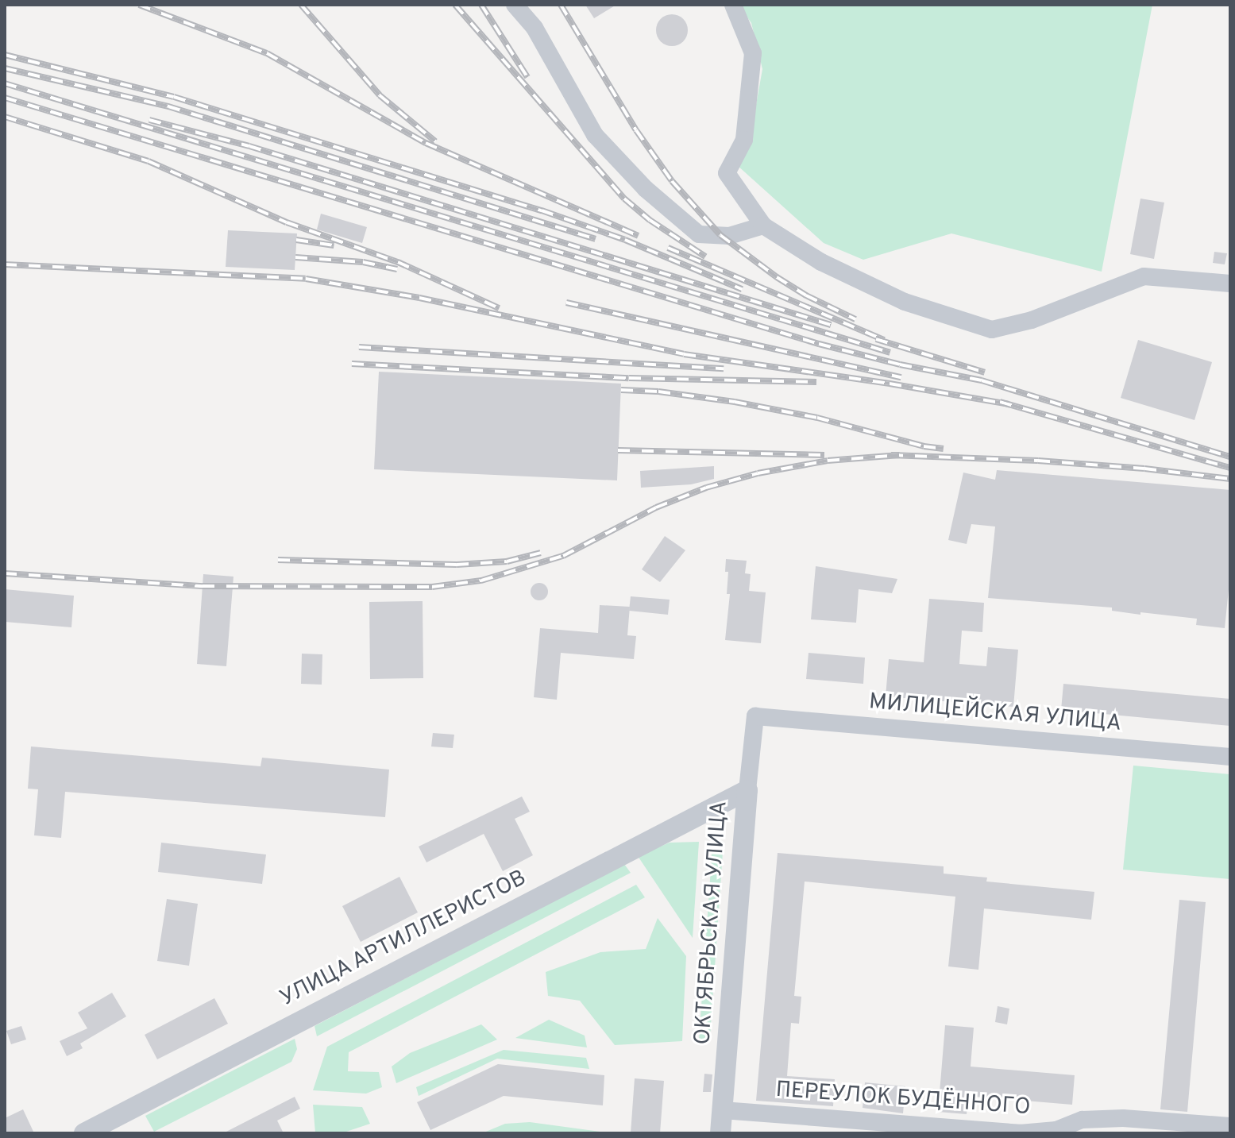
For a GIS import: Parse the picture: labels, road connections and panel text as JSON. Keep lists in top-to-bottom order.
{
  "streets": {
    "street": [
      "МИЛИЦЕЙСКАЯ УЛИЦА",
      "ОКТЯБРЬСКАЯ УЛИЦА",
      "УЛИЦА АРТИЛЛЕРИСТОВ",
      "ПЕРЕУЛОК БУДЁННОГО"
    ]
  },
  "crossings": [
    ["МИЛИЦЕЙСКАЯ УЛИЦА", "ОКТЯБРЬСКАЯ УЛИЦА"],
    ["ОКТЯБРЬСКАЯ УЛИЦА", "УЛИЦА АРТИЛЛЕРИСТОВ"],
    ["ОКТЯБРЬСКАЯ УЛИЦА", "ПЕРЕУЛОК БУДЁННОГО"]
  ]
}
